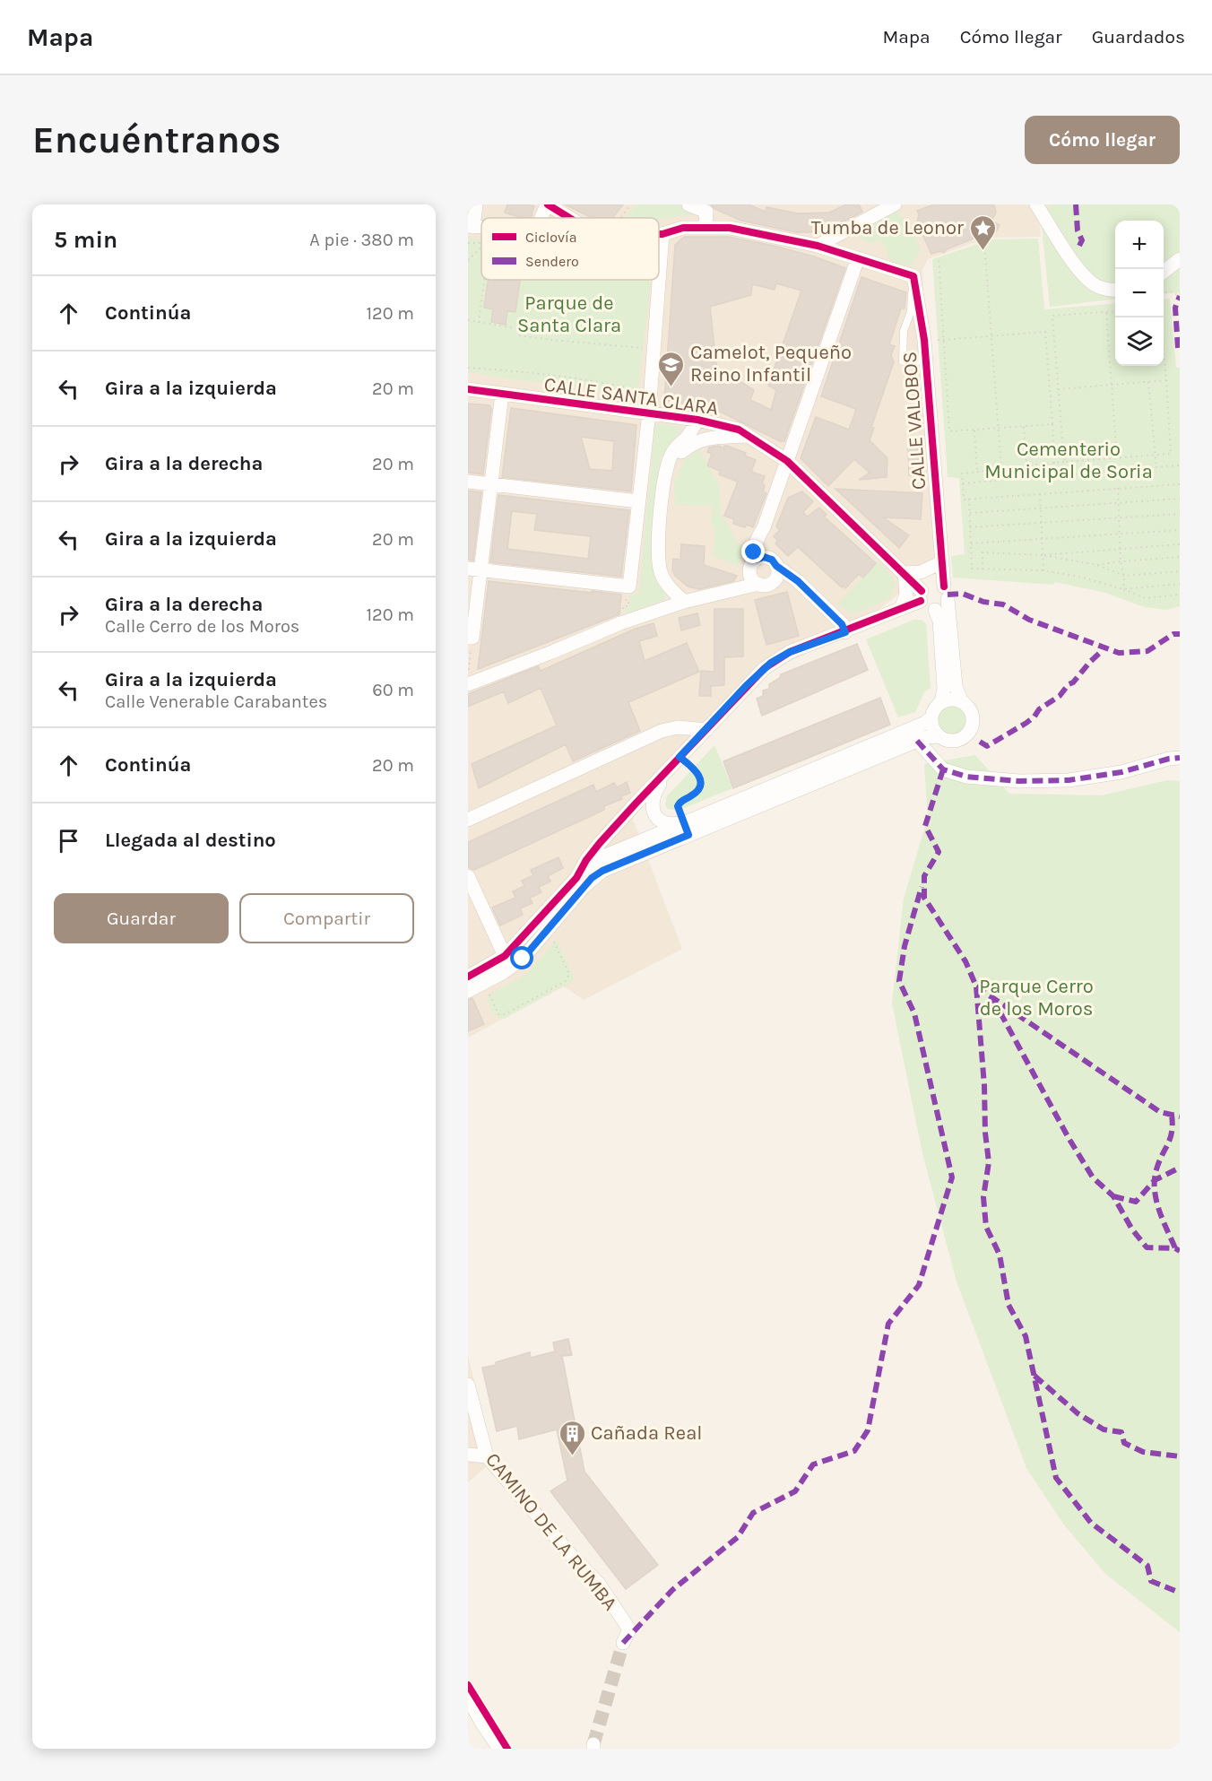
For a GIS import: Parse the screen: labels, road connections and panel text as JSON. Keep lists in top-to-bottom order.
{
  "streets": {
    "street": ["CALLE SANTA CLARA", "CALLE VALOBOS", "CAMINO DE LA RUMBA"]
  },
  "crossings": [
    ["CALLE SANTA CLARA", "CALLE VALOBOS"]
  ],
  "parks": ["Parque de Santa Clara", "Cementerio Municipal de Soria", "Parque Cerro de los Moros"],
  "places": {
    "place": ["Tumba de Leonor"],
    "school or university": ["Camelot, Pequeño Reino Infantil"],
    "building": ["Cañada Real"]
  },
  "legend": ["Ciclovía", "Sendero"],
  "page": {
    "header": "Mapa",
    "nav": ["Mapa", "Cómo llegar", "Guardados"],
    "buttons": [
      "Cómo llegar",
      ["Guardar", "Compartir"]
    ],
    "title": "Encuéntranos",
    "heading": ["5 min", "A pie · 380 m"],
    "map_buttons": ["+", "−"],
    "list": [
      ["Continúa", "120 m"],
      ["Gira a la izquierda", "20 m"],
      ["Gira a la derecha", "20 m"],
      ["Gira a la izquierda", "20 m"],
      ["Gira a la derecha", "Calle Cerro de los Moros", "120 m"],
      ["Gira a la izquierda", "Calle Venerable Carabantes", "60 m"],
      ["Continúa", "20 m"],
      "Llegada al destino"
    ]
  }
}
